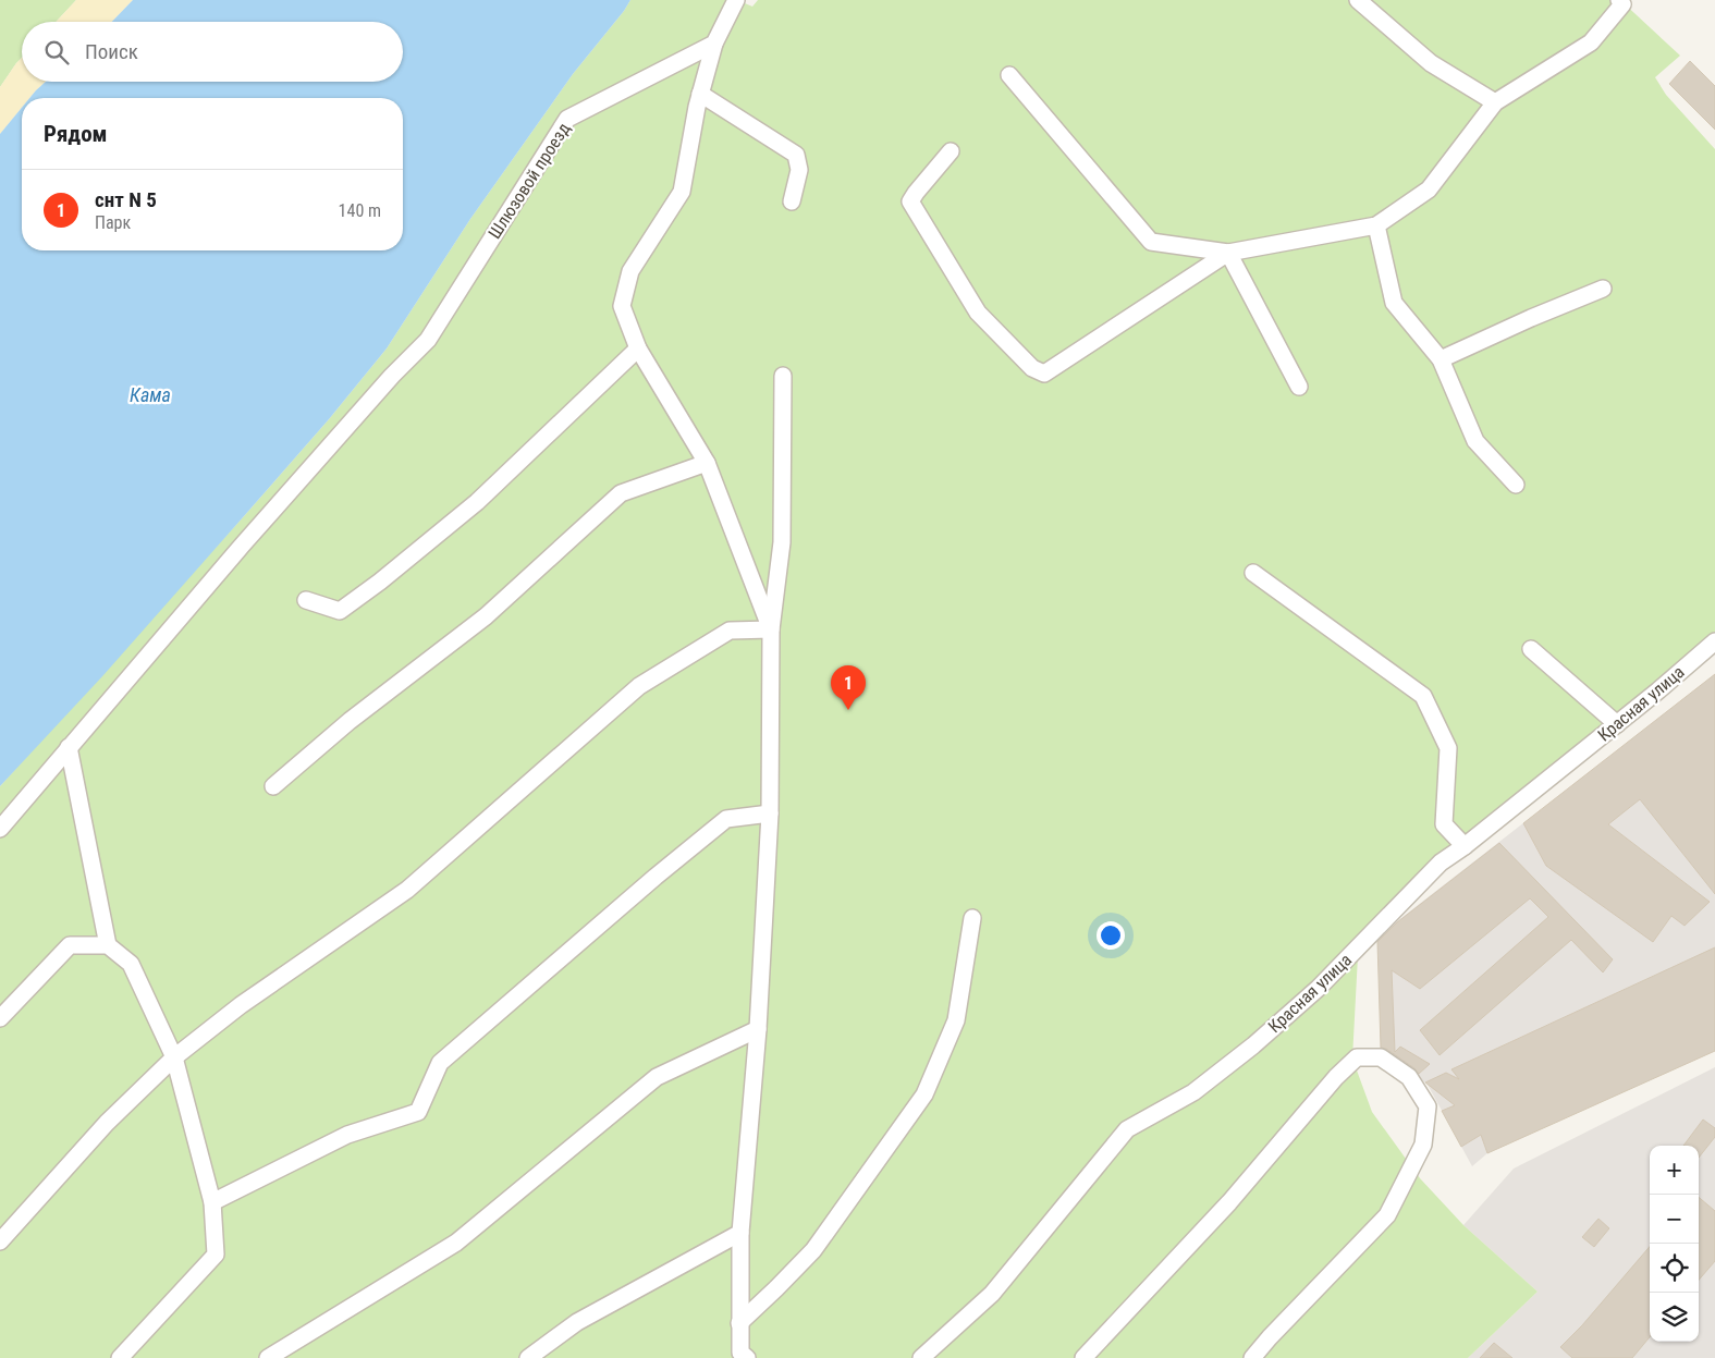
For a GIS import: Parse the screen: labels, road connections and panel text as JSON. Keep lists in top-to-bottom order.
{
  "streets": {
    "street": ["Шлюзовой проезд", "Красная улица"]
  },
  "water": ["Кама"],
  "page": {
    "search": "Поиск",
    "heading": "Рядом",
    "list": [
      {
        "mark": "1",
        "name": "снт N 5",
        "note": "Парк",
        "value": "140 m"
      }
    ],
    "pins": "1",
    "map_buttons": ["+", "−"]
  }
}
